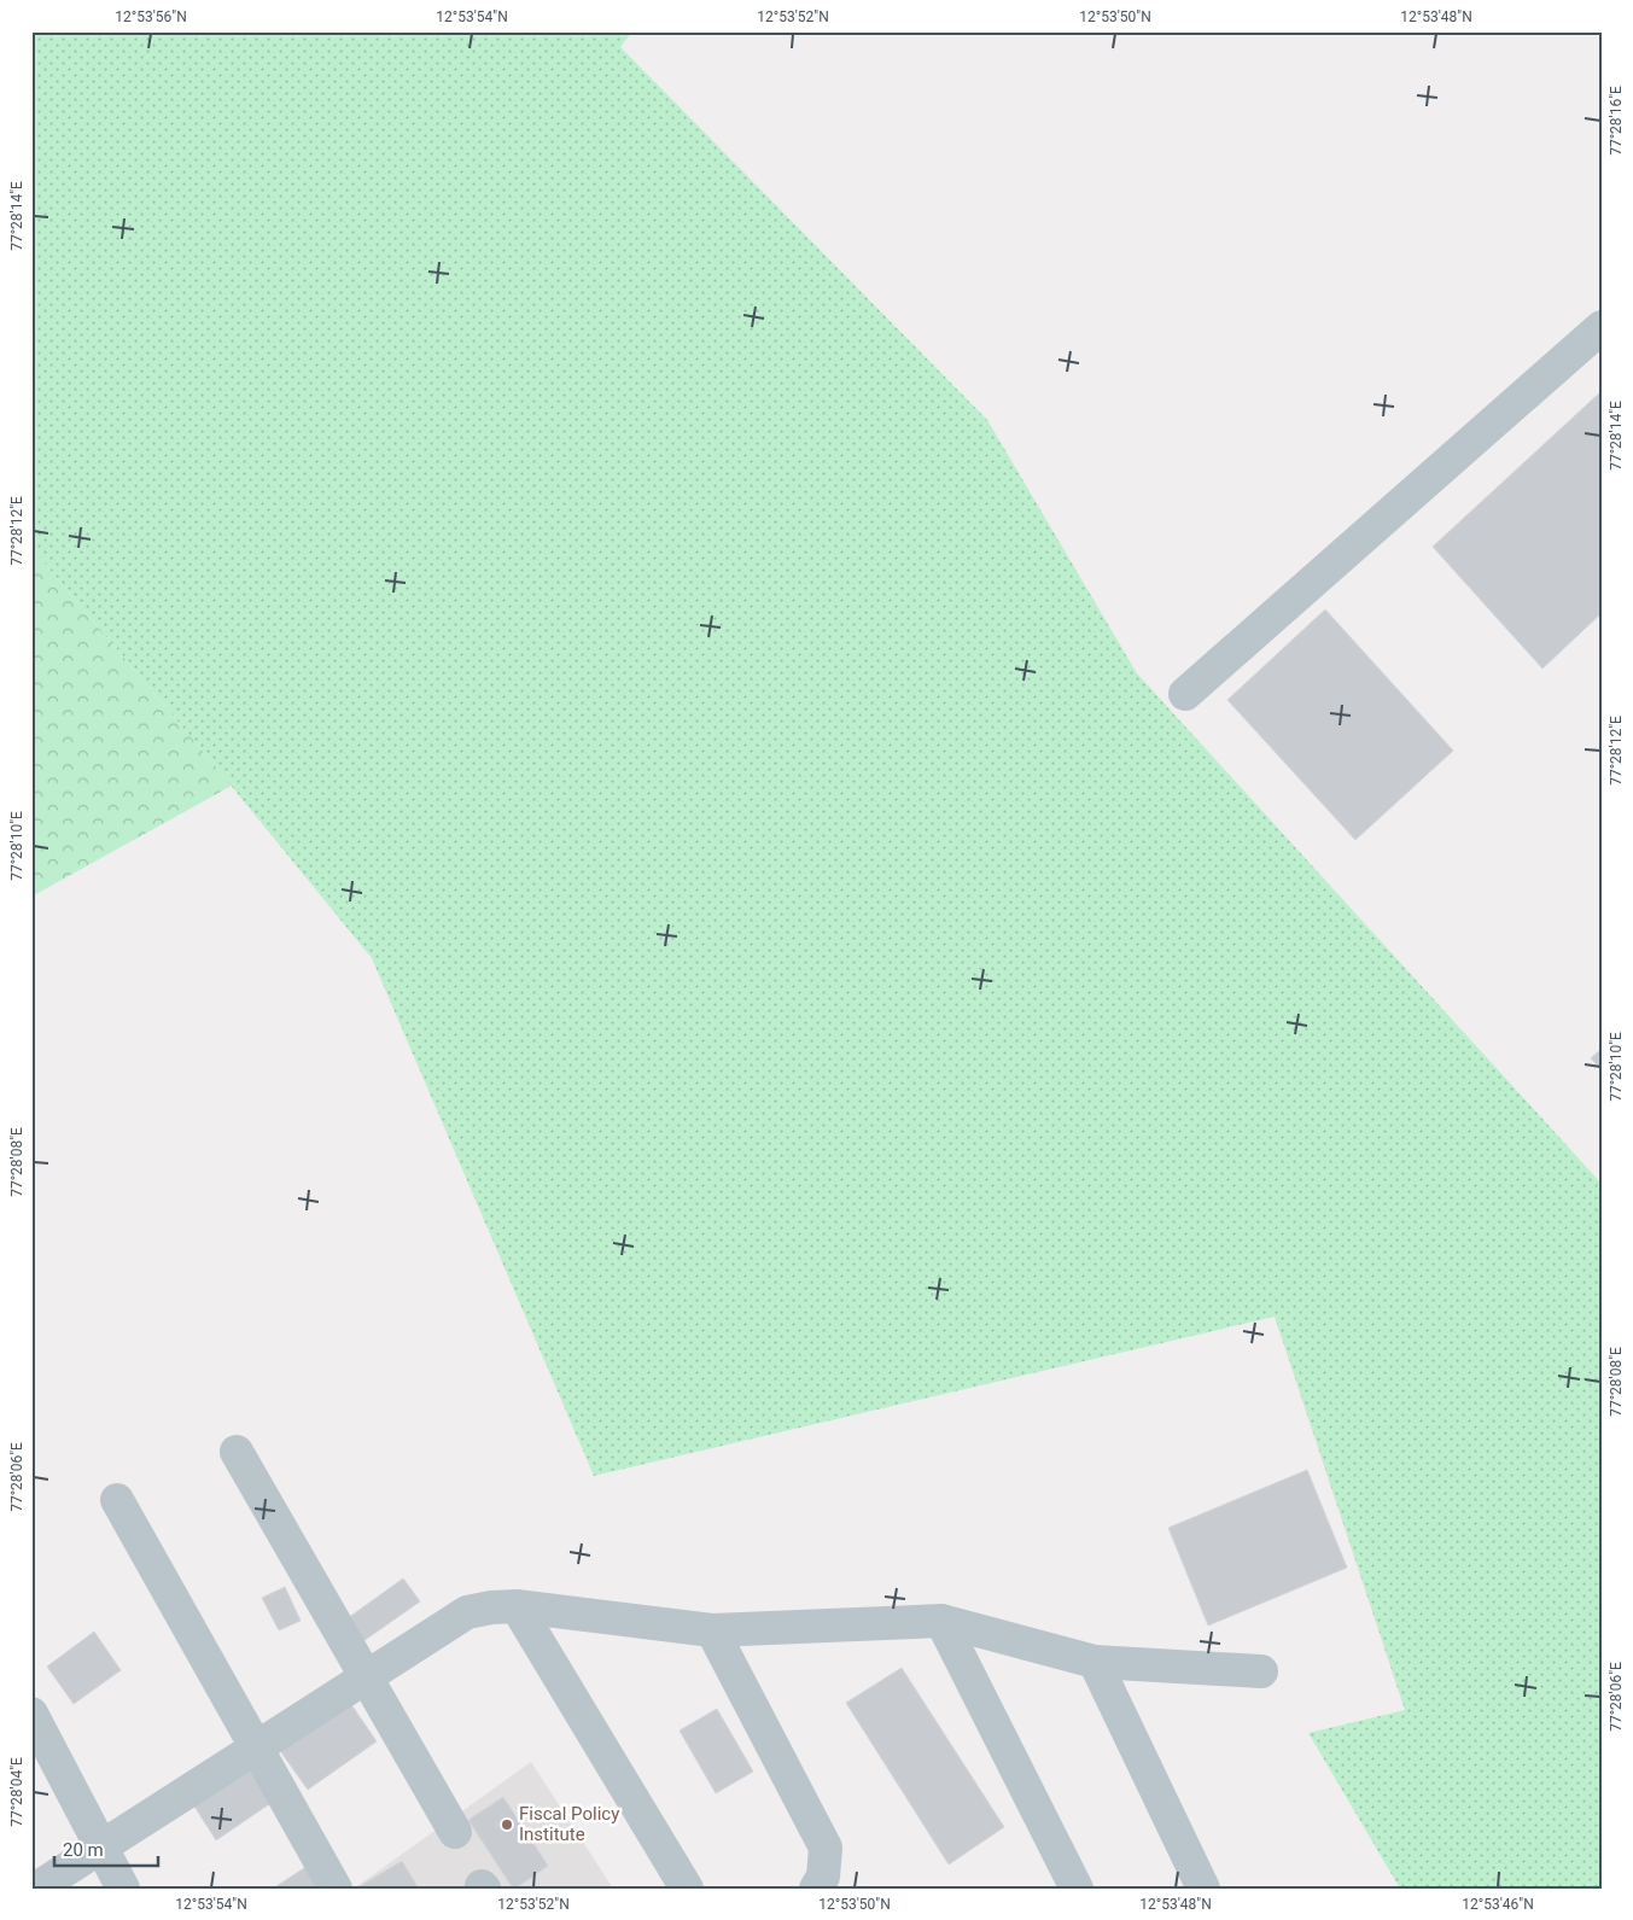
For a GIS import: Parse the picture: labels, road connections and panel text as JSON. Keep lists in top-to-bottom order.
{
  "places": ["Fiscal Policy Institute"],
  "scale_bar": "20 m",
  "coordinates": [
    "12°53'56\"N",
    "12°53'54\"N",
    "12°53'52\"N",
    "12°53'50\"N",
    "12°53'48\"N",
    "77°28'16\"E",
    "77°28'14\"E",
    "77°28'12\"E",
    "77°28'10\"E",
    "77°28'08\"E",
    "77°28'06\"E",
    "77°28'04\"E",
    "12°53'46\"N"
  ]
}
